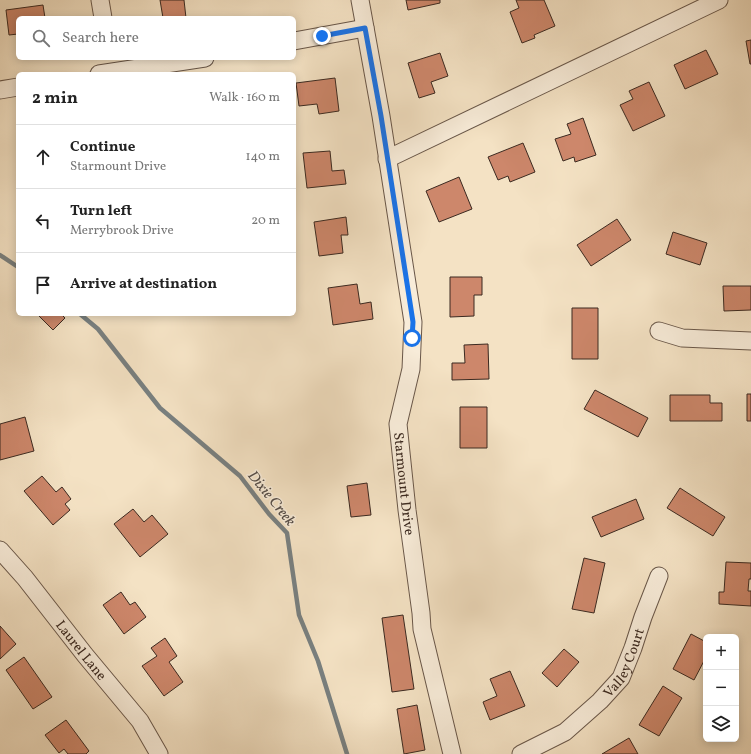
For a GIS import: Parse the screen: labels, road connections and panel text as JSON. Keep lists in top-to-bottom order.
{
  "streets": {
    "street": ["Starmount Drive", "Laurel Lane", "Valley Court"]
  },
  "water": ["Dixie Creek"],
  "page": {
    "search": "Search here",
    "heading": ["2 min", "Walk · 160 m"],
    "list": [
      ["Continue", "Starmount Drive", "140 m"],
      ["Turn left", "Merrybrook Drive", "20 m"],
      "Arrive at destination"
    ],
    "map_buttons": ["+", "−"]
  }
}
